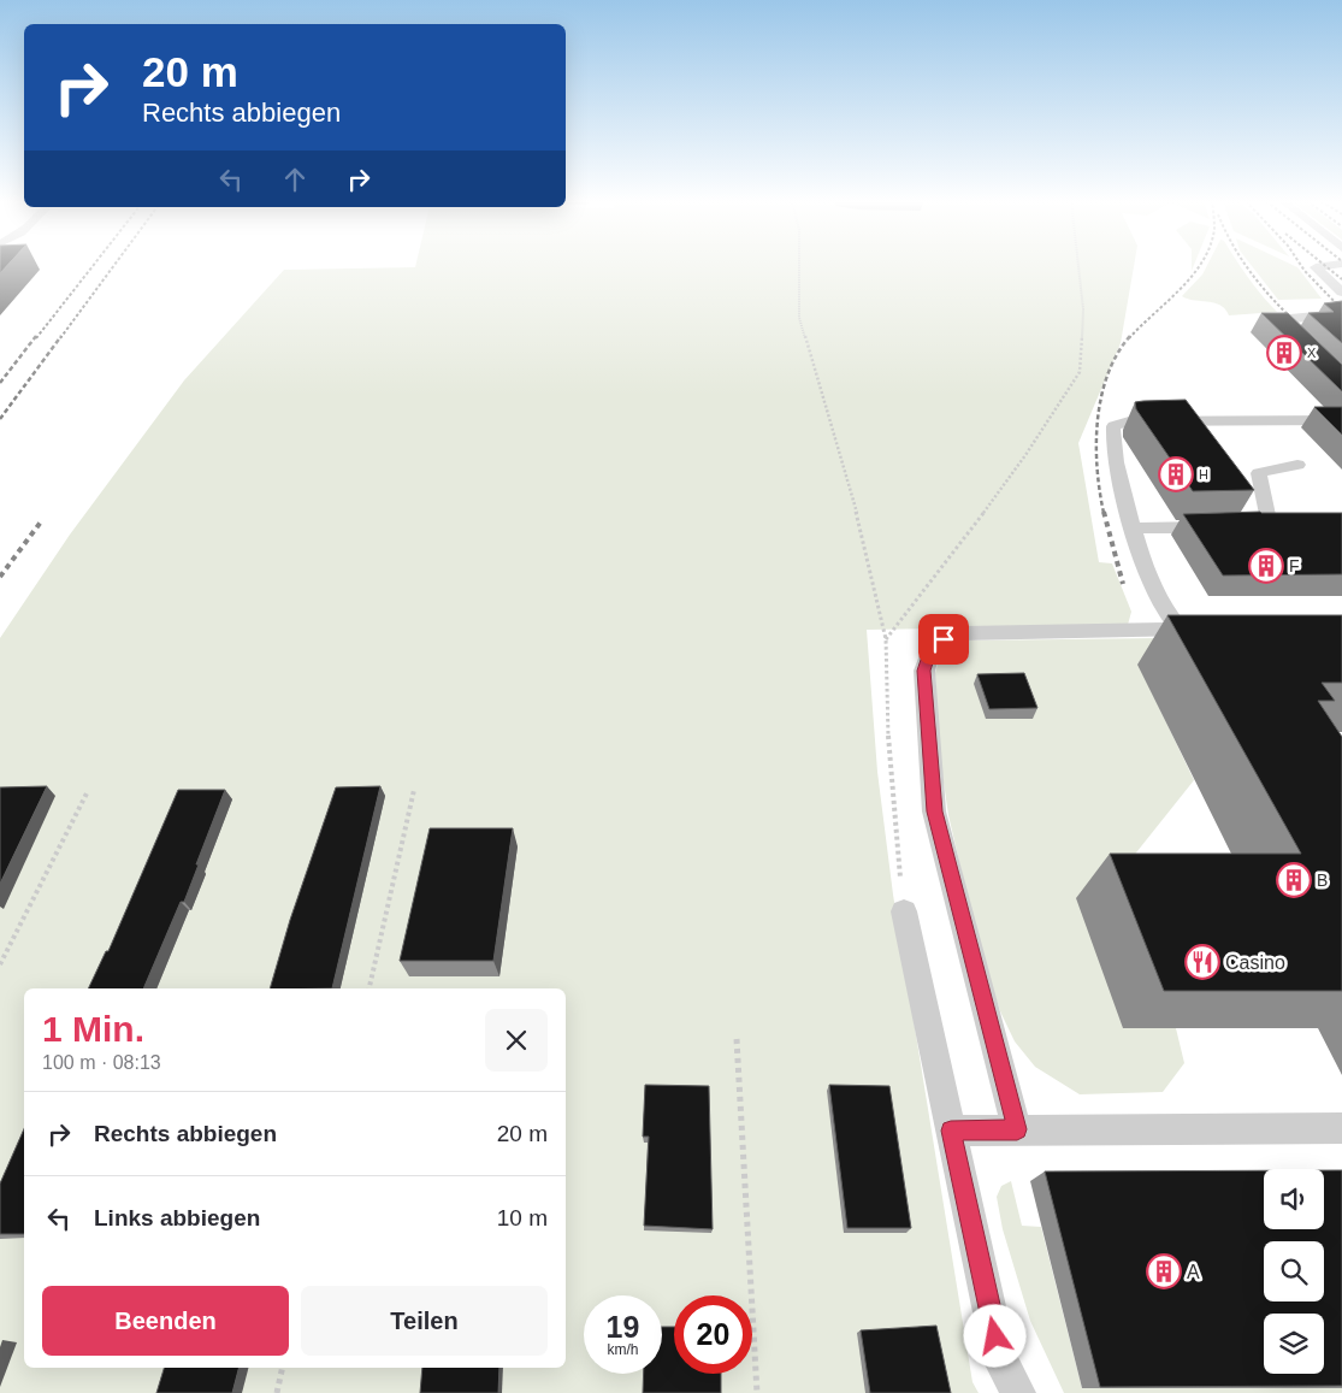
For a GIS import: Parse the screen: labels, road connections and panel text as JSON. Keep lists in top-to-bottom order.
{
  "places": {
    "building": [
      "X",
      "H",
      "F",
      "B",
      "A"
    ],
    "restaurant": ["Casino"]
  },
  "page": {
    "turn": ["20 m", "Rechts abbiegen"],
    "heading": ["1 Min.", "100 m · 08:13"],
    "list": [
      {
        "name": "Rechts abbiegen",
        "value": "20 m"
      },
      {
        "name": "Links abbiegen",
        "value": "10 m"
      }
    ],
    "buttons": ["Beenden", "Teilen"],
    "speed": "19 km/h",
    "limit": "20"
  }
}
